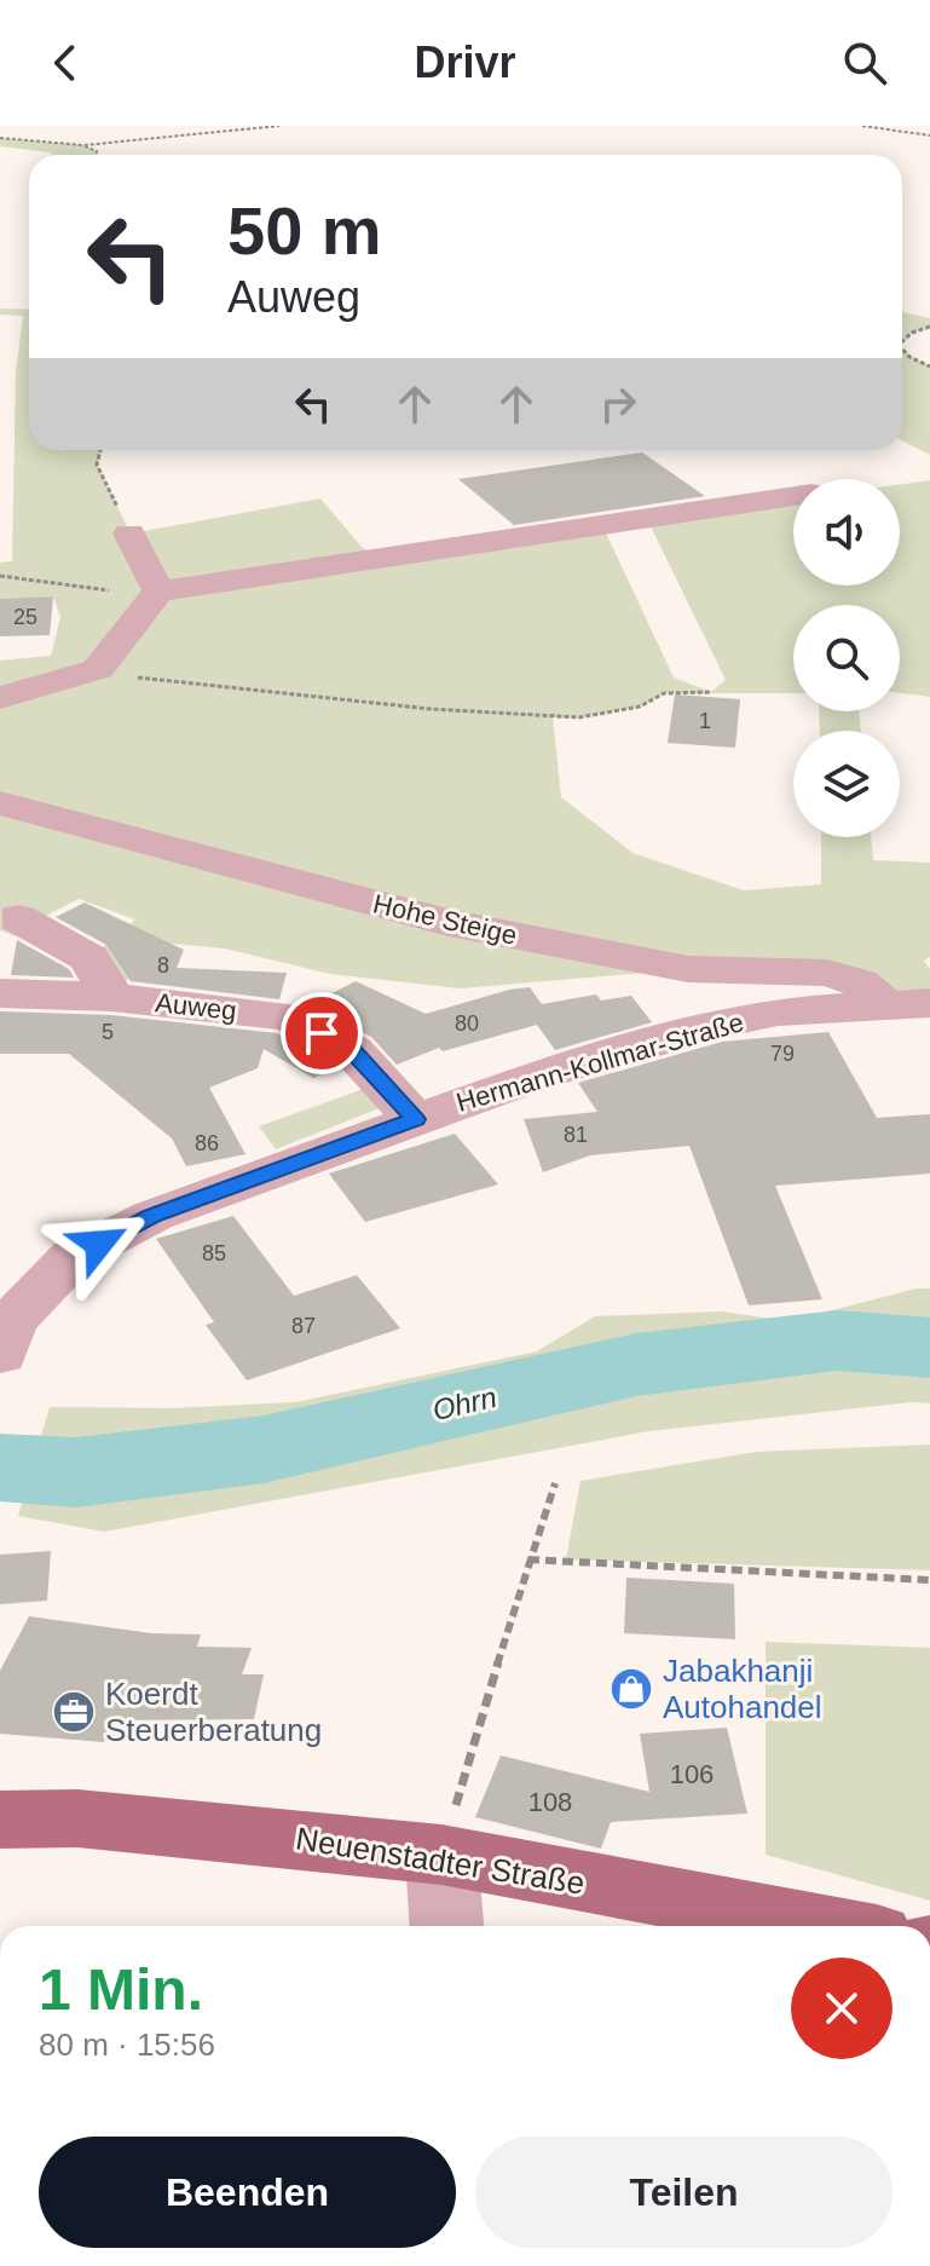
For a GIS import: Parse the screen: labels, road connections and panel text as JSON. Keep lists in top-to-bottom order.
{
  "streets": {
    "main road": ["Neuenstadter Straße"],
    "street": ["Hohe Steige", "Auweg", "Hermann-Kollmar-Straße"]
  },
  "crossings": [
    ["Hohe Steige", "Hermann-Kollmar-Straße"],
    ["Auweg", "Hermann-Kollmar-Straße"]
  ],
  "water": ["Ohrn"],
  "places": {
    "shop": ["Jabakhanji Autohandel"],
    "office": ["Koerdt Steuerberatung"]
  },
  "house_numbers": [
    "25",
    "1",
    "8",
    "80",
    "5",
    "79",
    "81",
    "86",
    "85",
    "87",
    "106",
    "108"
  ],
  "page": {
    "header": "Drivr",
    "turn": ["50 m", "Auweg"],
    "heading": ["1 Min.", "80 m · 15:56"],
    "buttons": ["Beenden", "Teilen"]
  }
}
